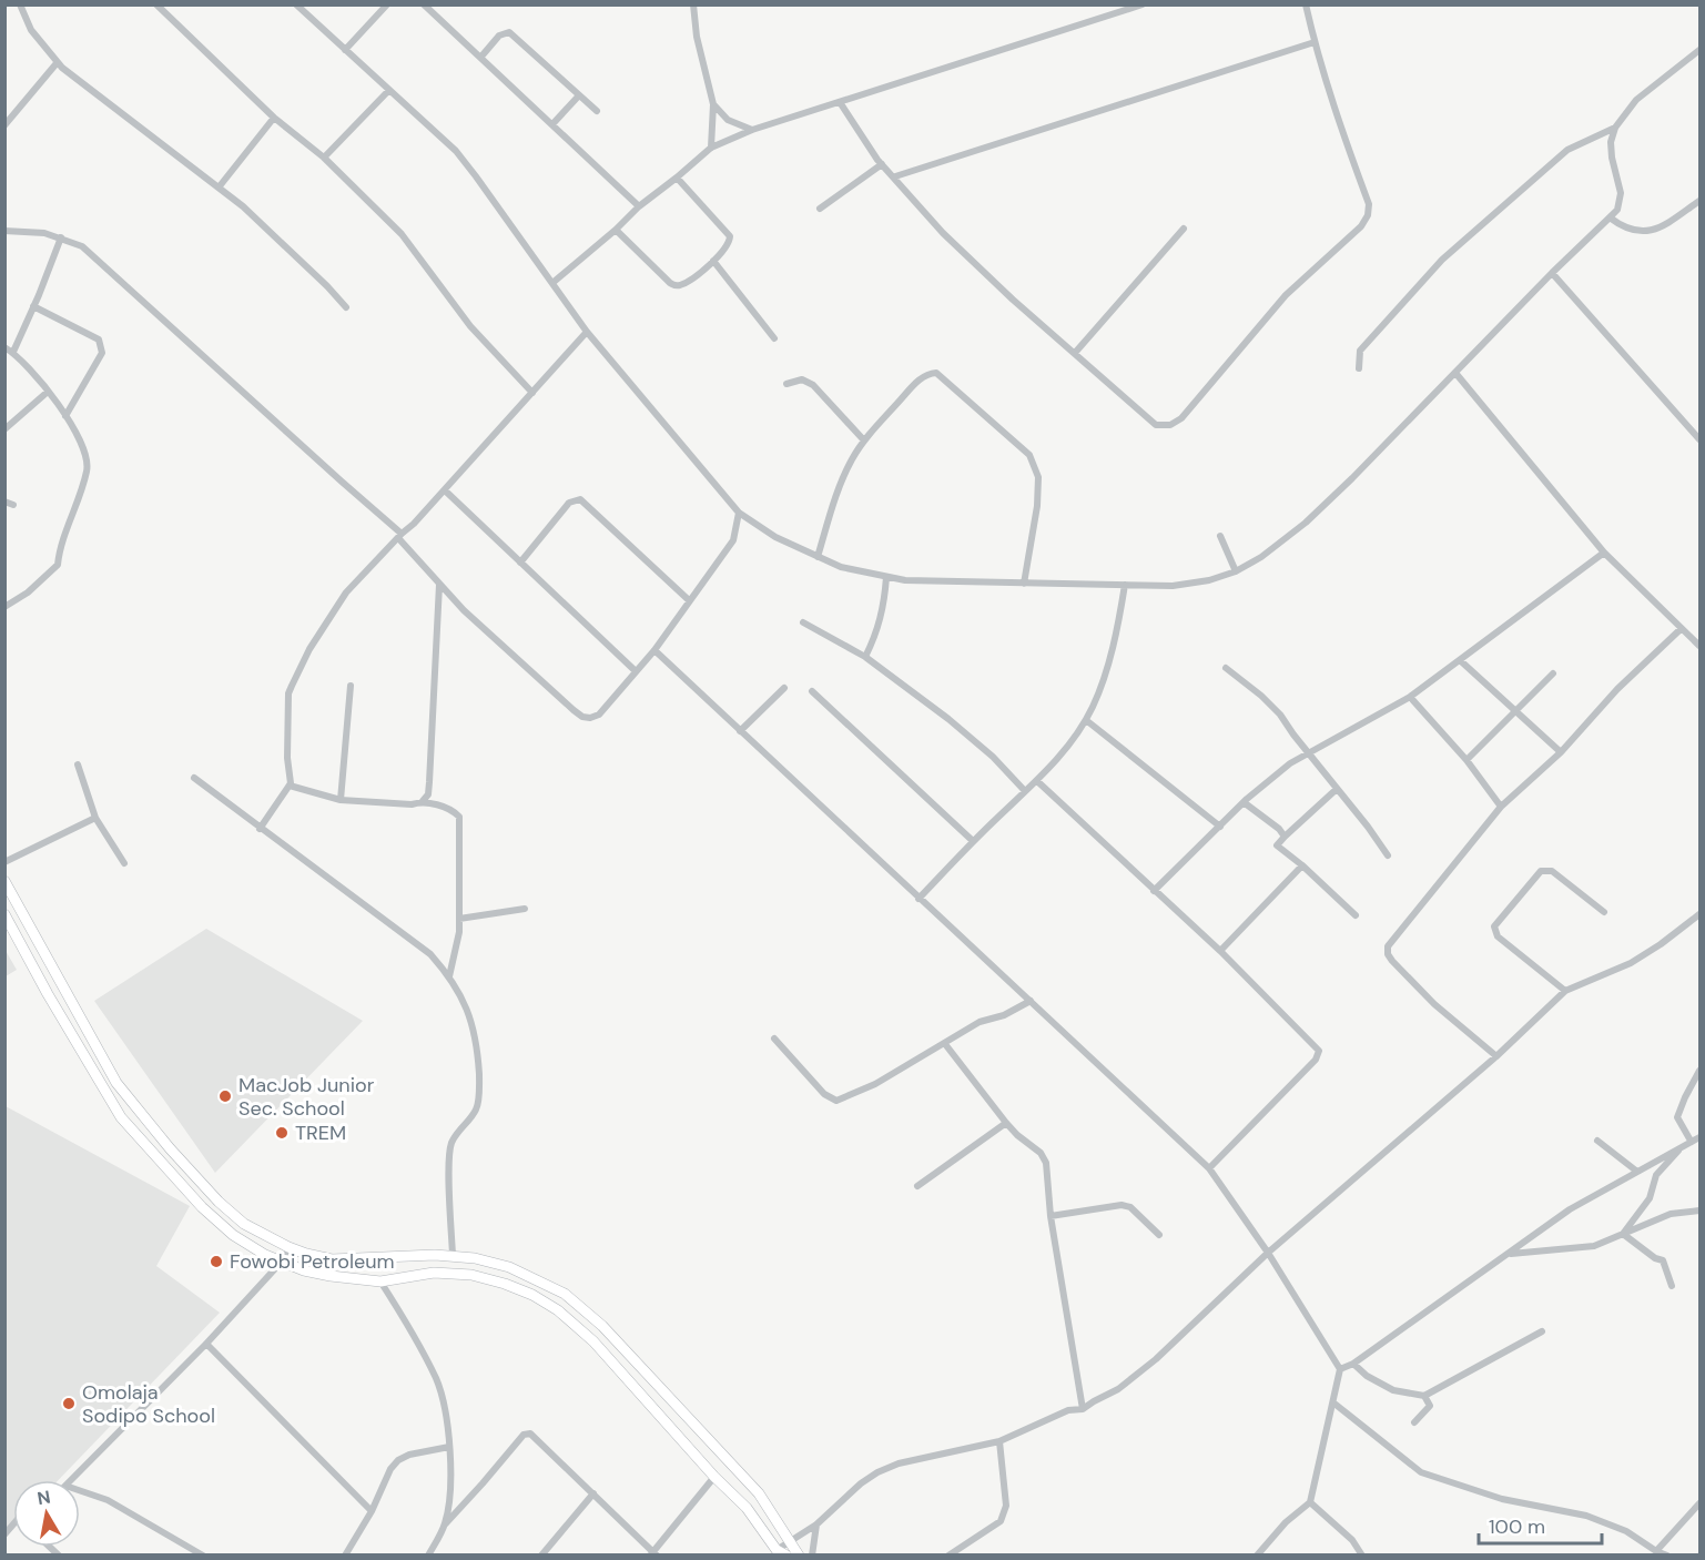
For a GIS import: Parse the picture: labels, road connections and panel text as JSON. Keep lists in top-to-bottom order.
{
  "places": [
    "MacJob Junior Sec. School",
    "TREM",
    "Fowobi Petroleum",
    "Omolaja Sodipo School"
  ],
  "scale_bar": "100 m",
  "north": "top"
}
